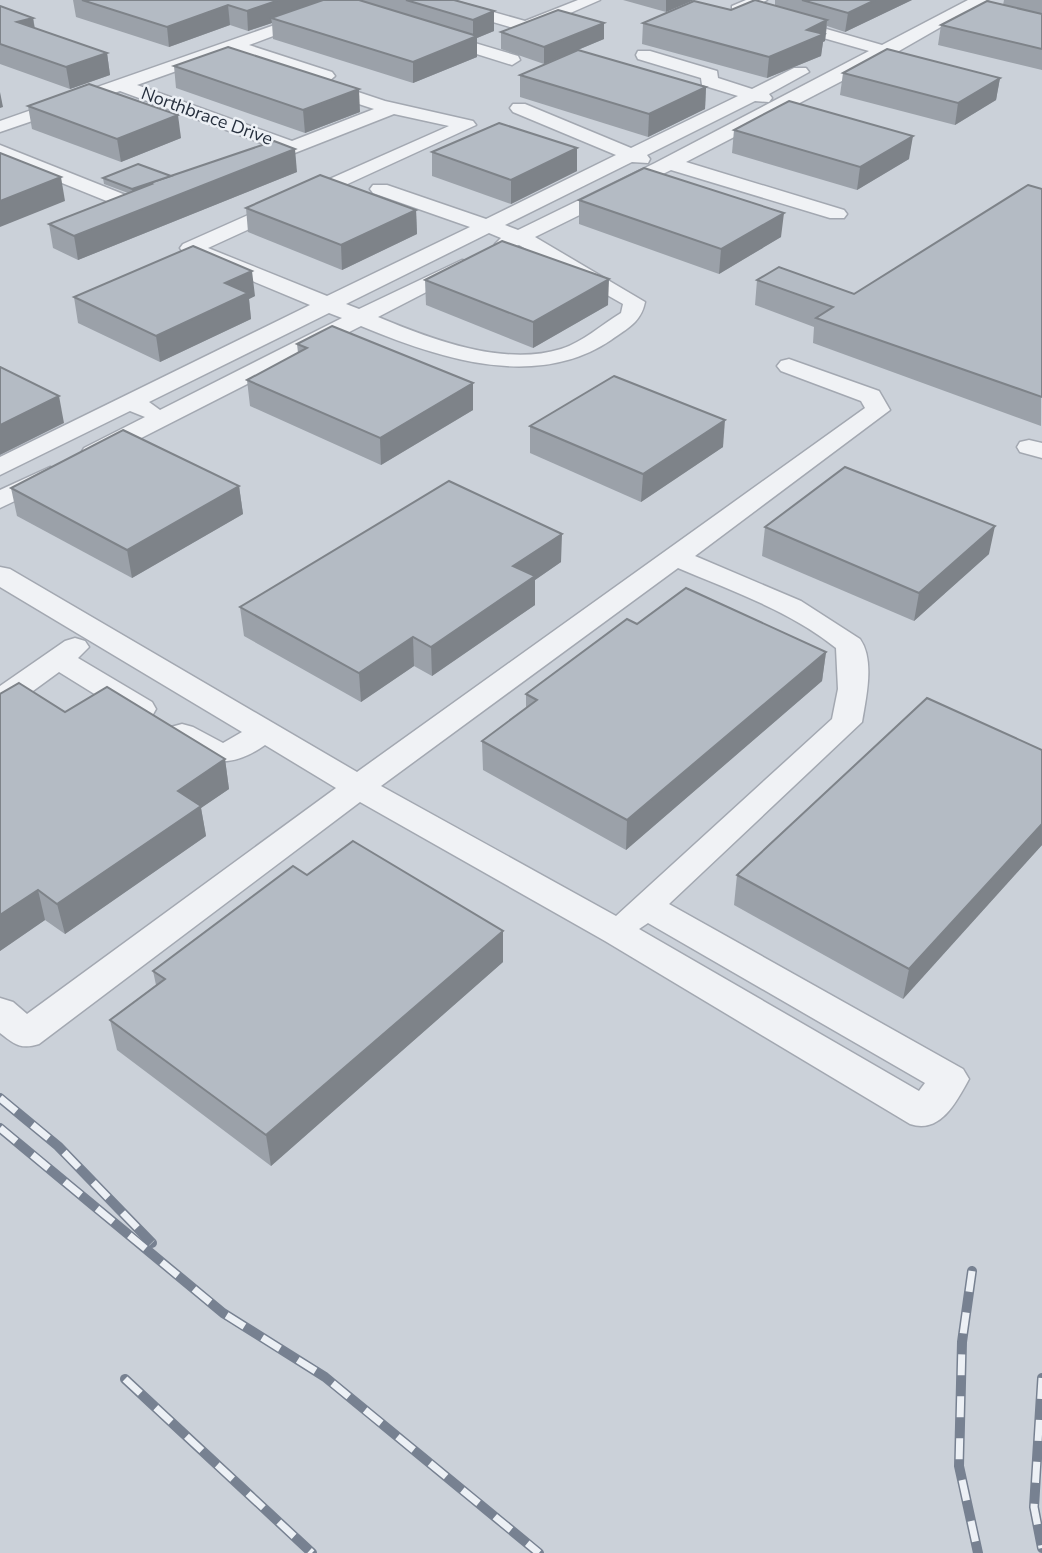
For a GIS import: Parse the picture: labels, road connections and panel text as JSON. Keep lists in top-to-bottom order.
{
  "streets": {
    "street": ["Northbrace Drive"]
  }
}
